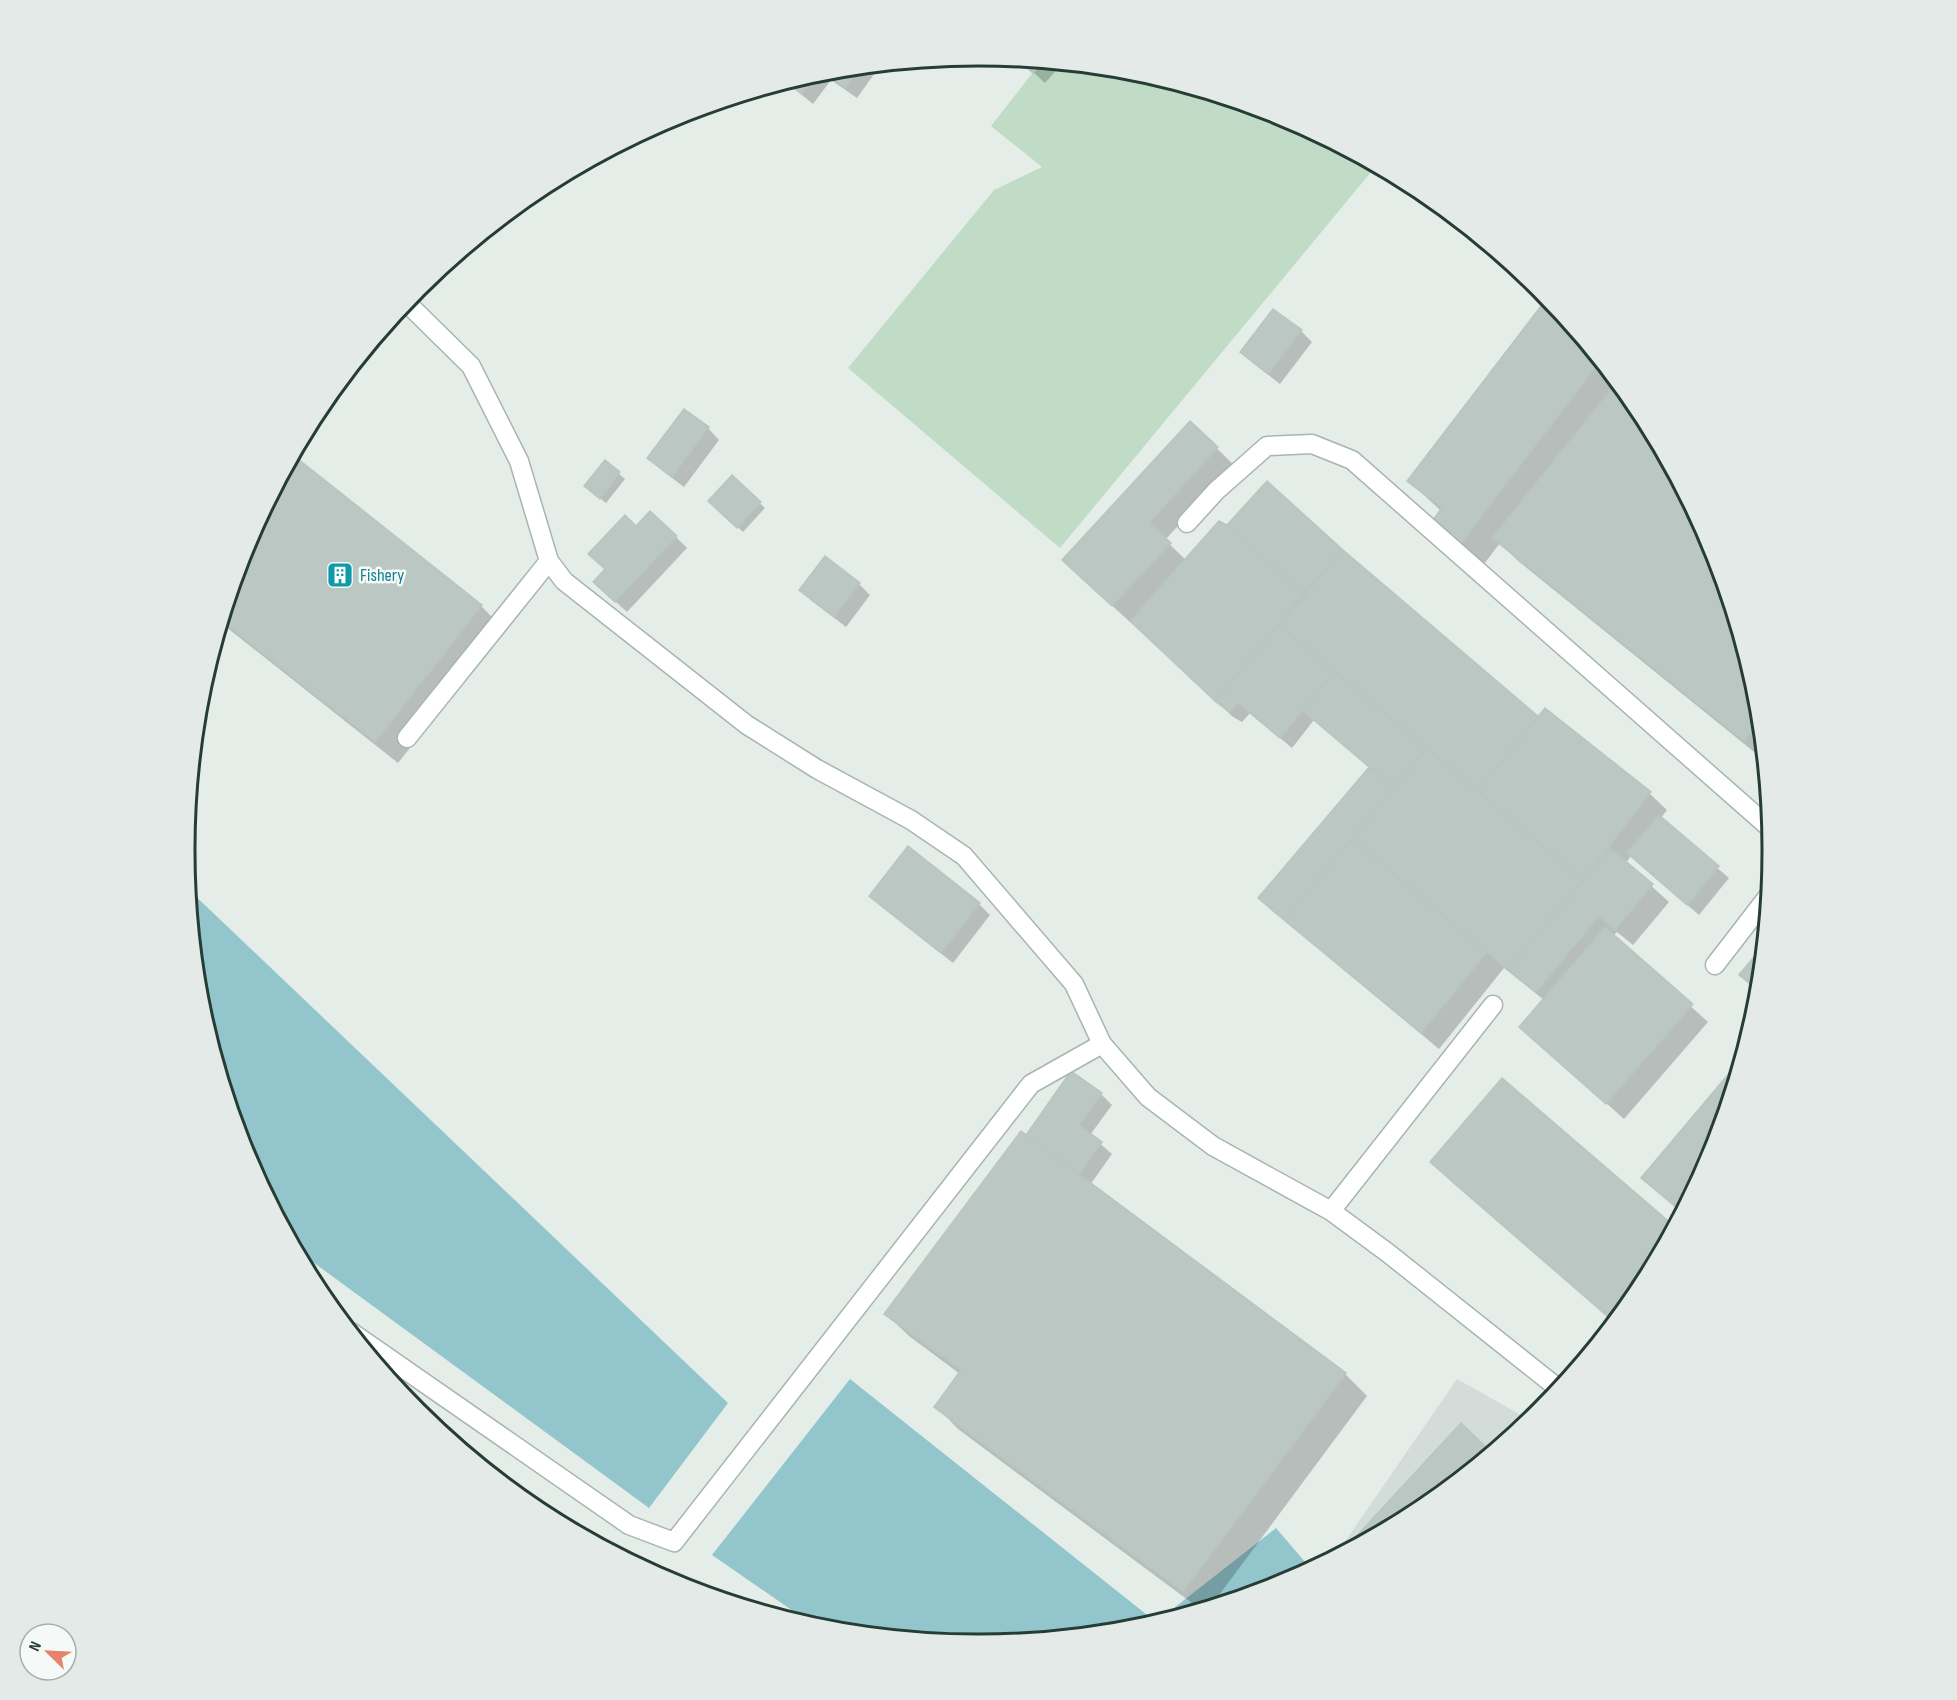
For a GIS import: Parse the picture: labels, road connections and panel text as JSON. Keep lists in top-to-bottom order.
{
  "places": {
    "building": ["Fishery"]
  },
  "north": "top left"
}
